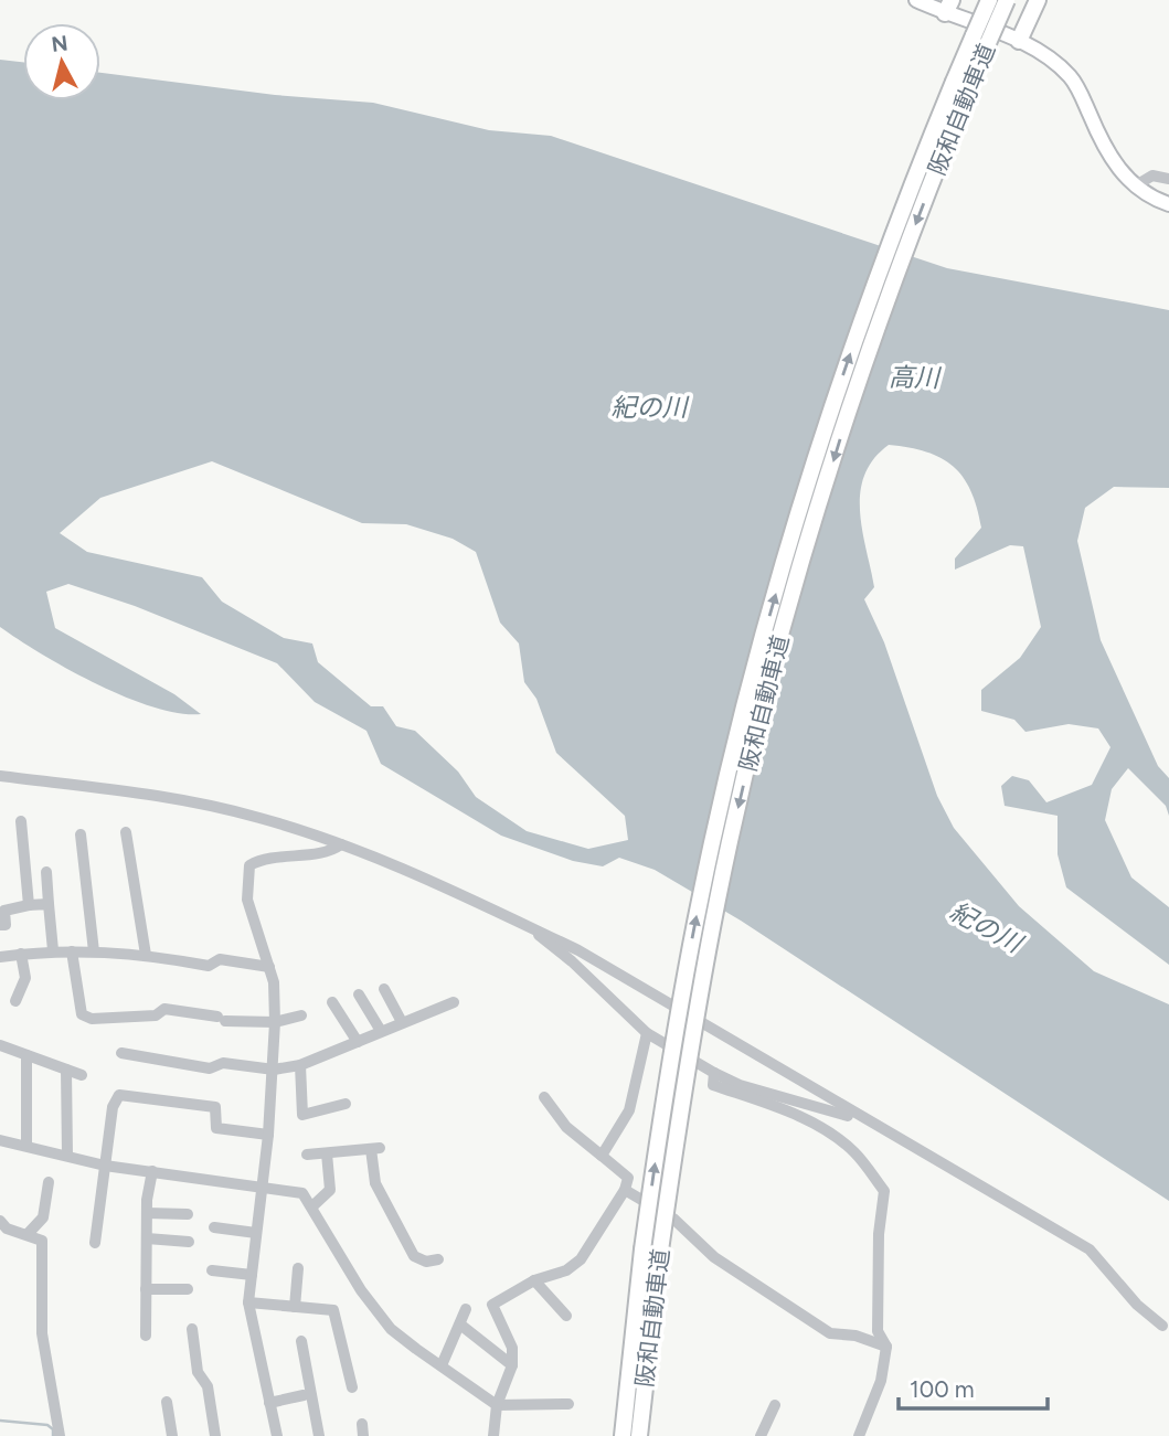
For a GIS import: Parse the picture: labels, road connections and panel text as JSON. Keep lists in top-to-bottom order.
{
  "streets": {
    "highway": ["阪和自動車道"]
  },
  "water": ["高川", "紀の川"],
  "scale_bar": "100 m",
  "north": "top"
}
